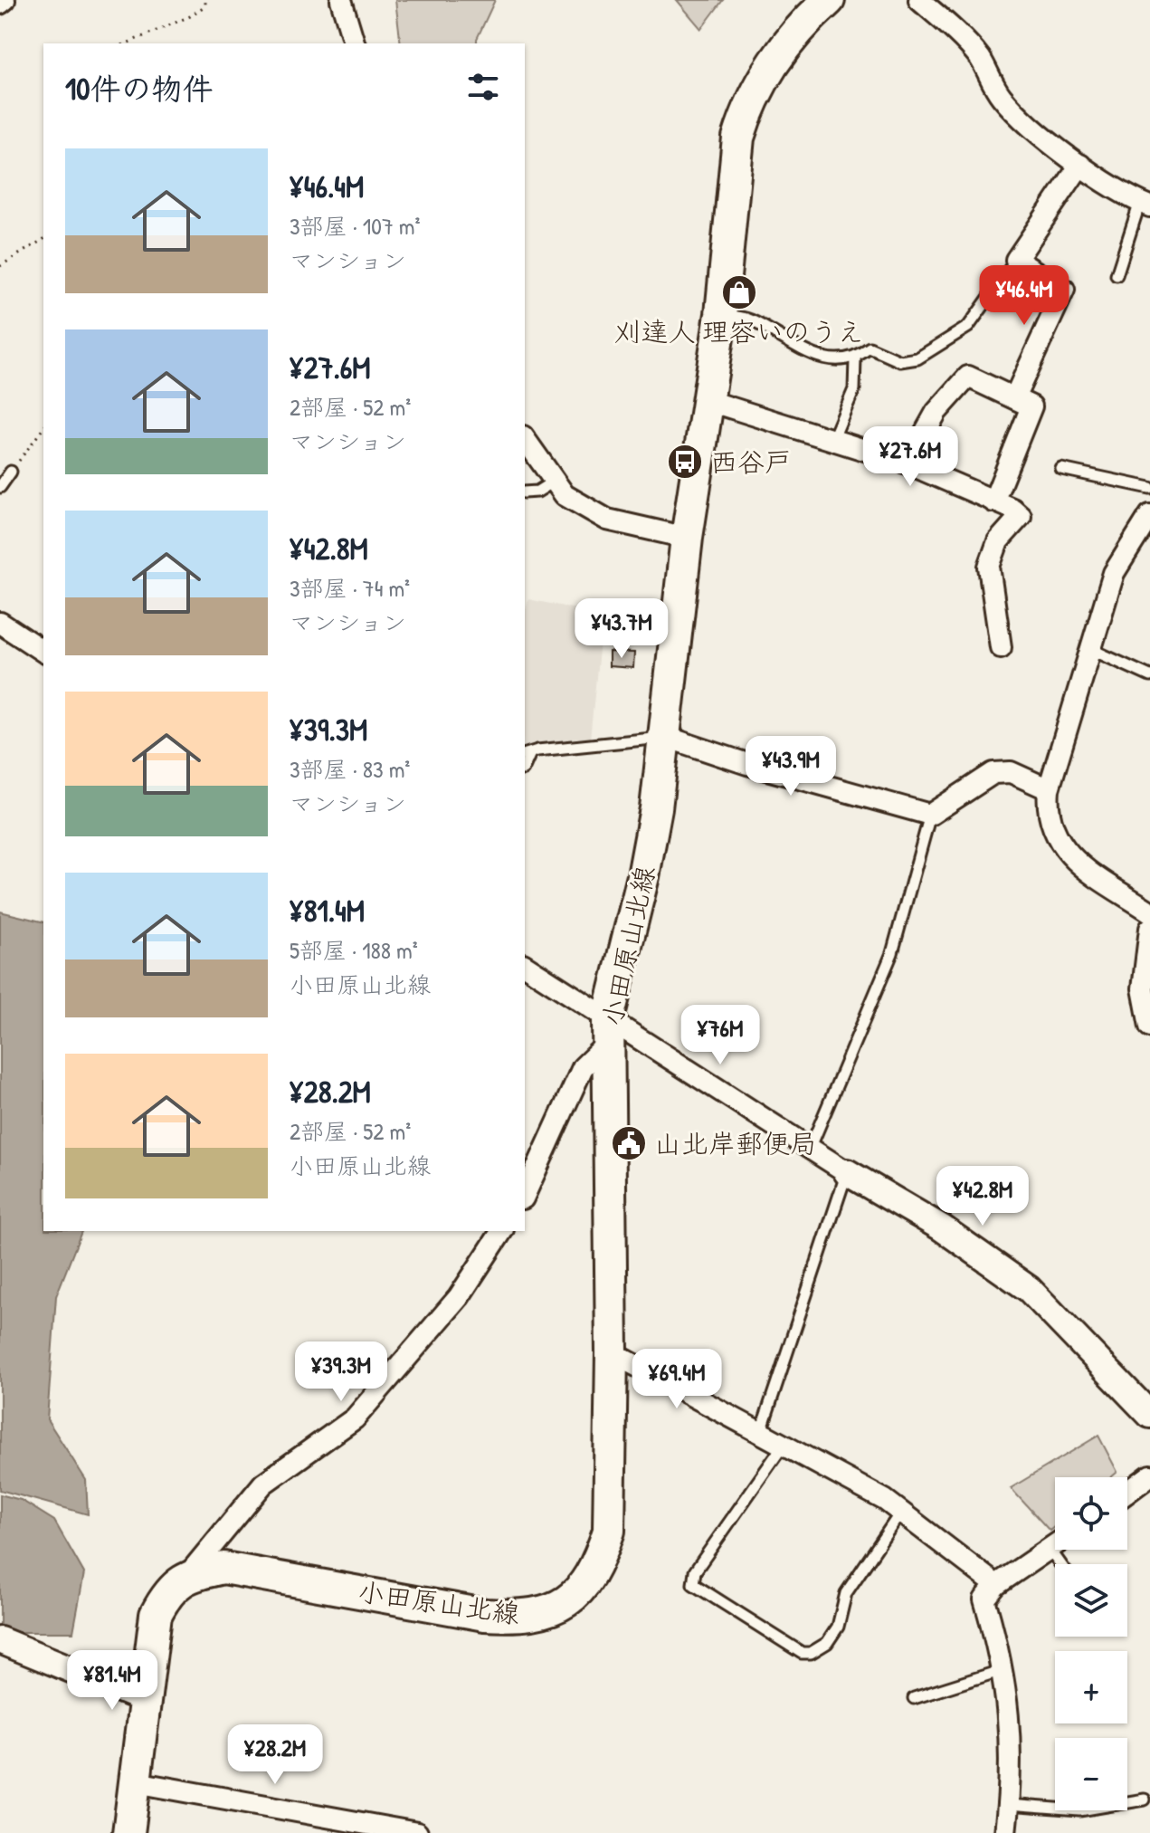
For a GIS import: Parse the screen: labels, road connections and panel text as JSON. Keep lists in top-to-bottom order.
{
  "streets": {
    "main road": ["小田原山北線"]
  },
  "places": {
    "shop": ["刈達人 理容いのうえ"],
    "bus stop": ["西谷戸"],
    "public building": ["山北岸郵便局"]
  },
  "page": {
    "heading": "10件の物件",
    "list": [
      {
        "name": "¥46.4M",
        "note": "3部屋 · 107 m² · マンション"
      },
      {
        "name": "¥27.6M",
        "note": "2部屋 · 52 m² · マンション"
      },
      {
        "name": "¥42.8M",
        "note": "3部屋 · 74 m² · マンション"
      },
      {
        "name": "¥39.3M",
        "note": "3部屋 · 83 m² · マンション"
      },
      {
        "name": "¥81.4M",
        "note": "5部屋 · 188 m² · 小田原山北線"
      },
      {
        "name": "¥28.2M",
        "note": "2部屋 · 52 m² · 小田原山北線"
      }
    ],
    "price": [
      "¥46.4M",
      "¥27.6M",
      "¥43.7M",
      "¥43.9M",
      "¥76M",
      "¥42.8M",
      "¥39.3M",
      "¥69.4M",
      "¥81.4M",
      "¥28.2M"
    ],
    "map_buttons": ["+", "−"]
  }
}
